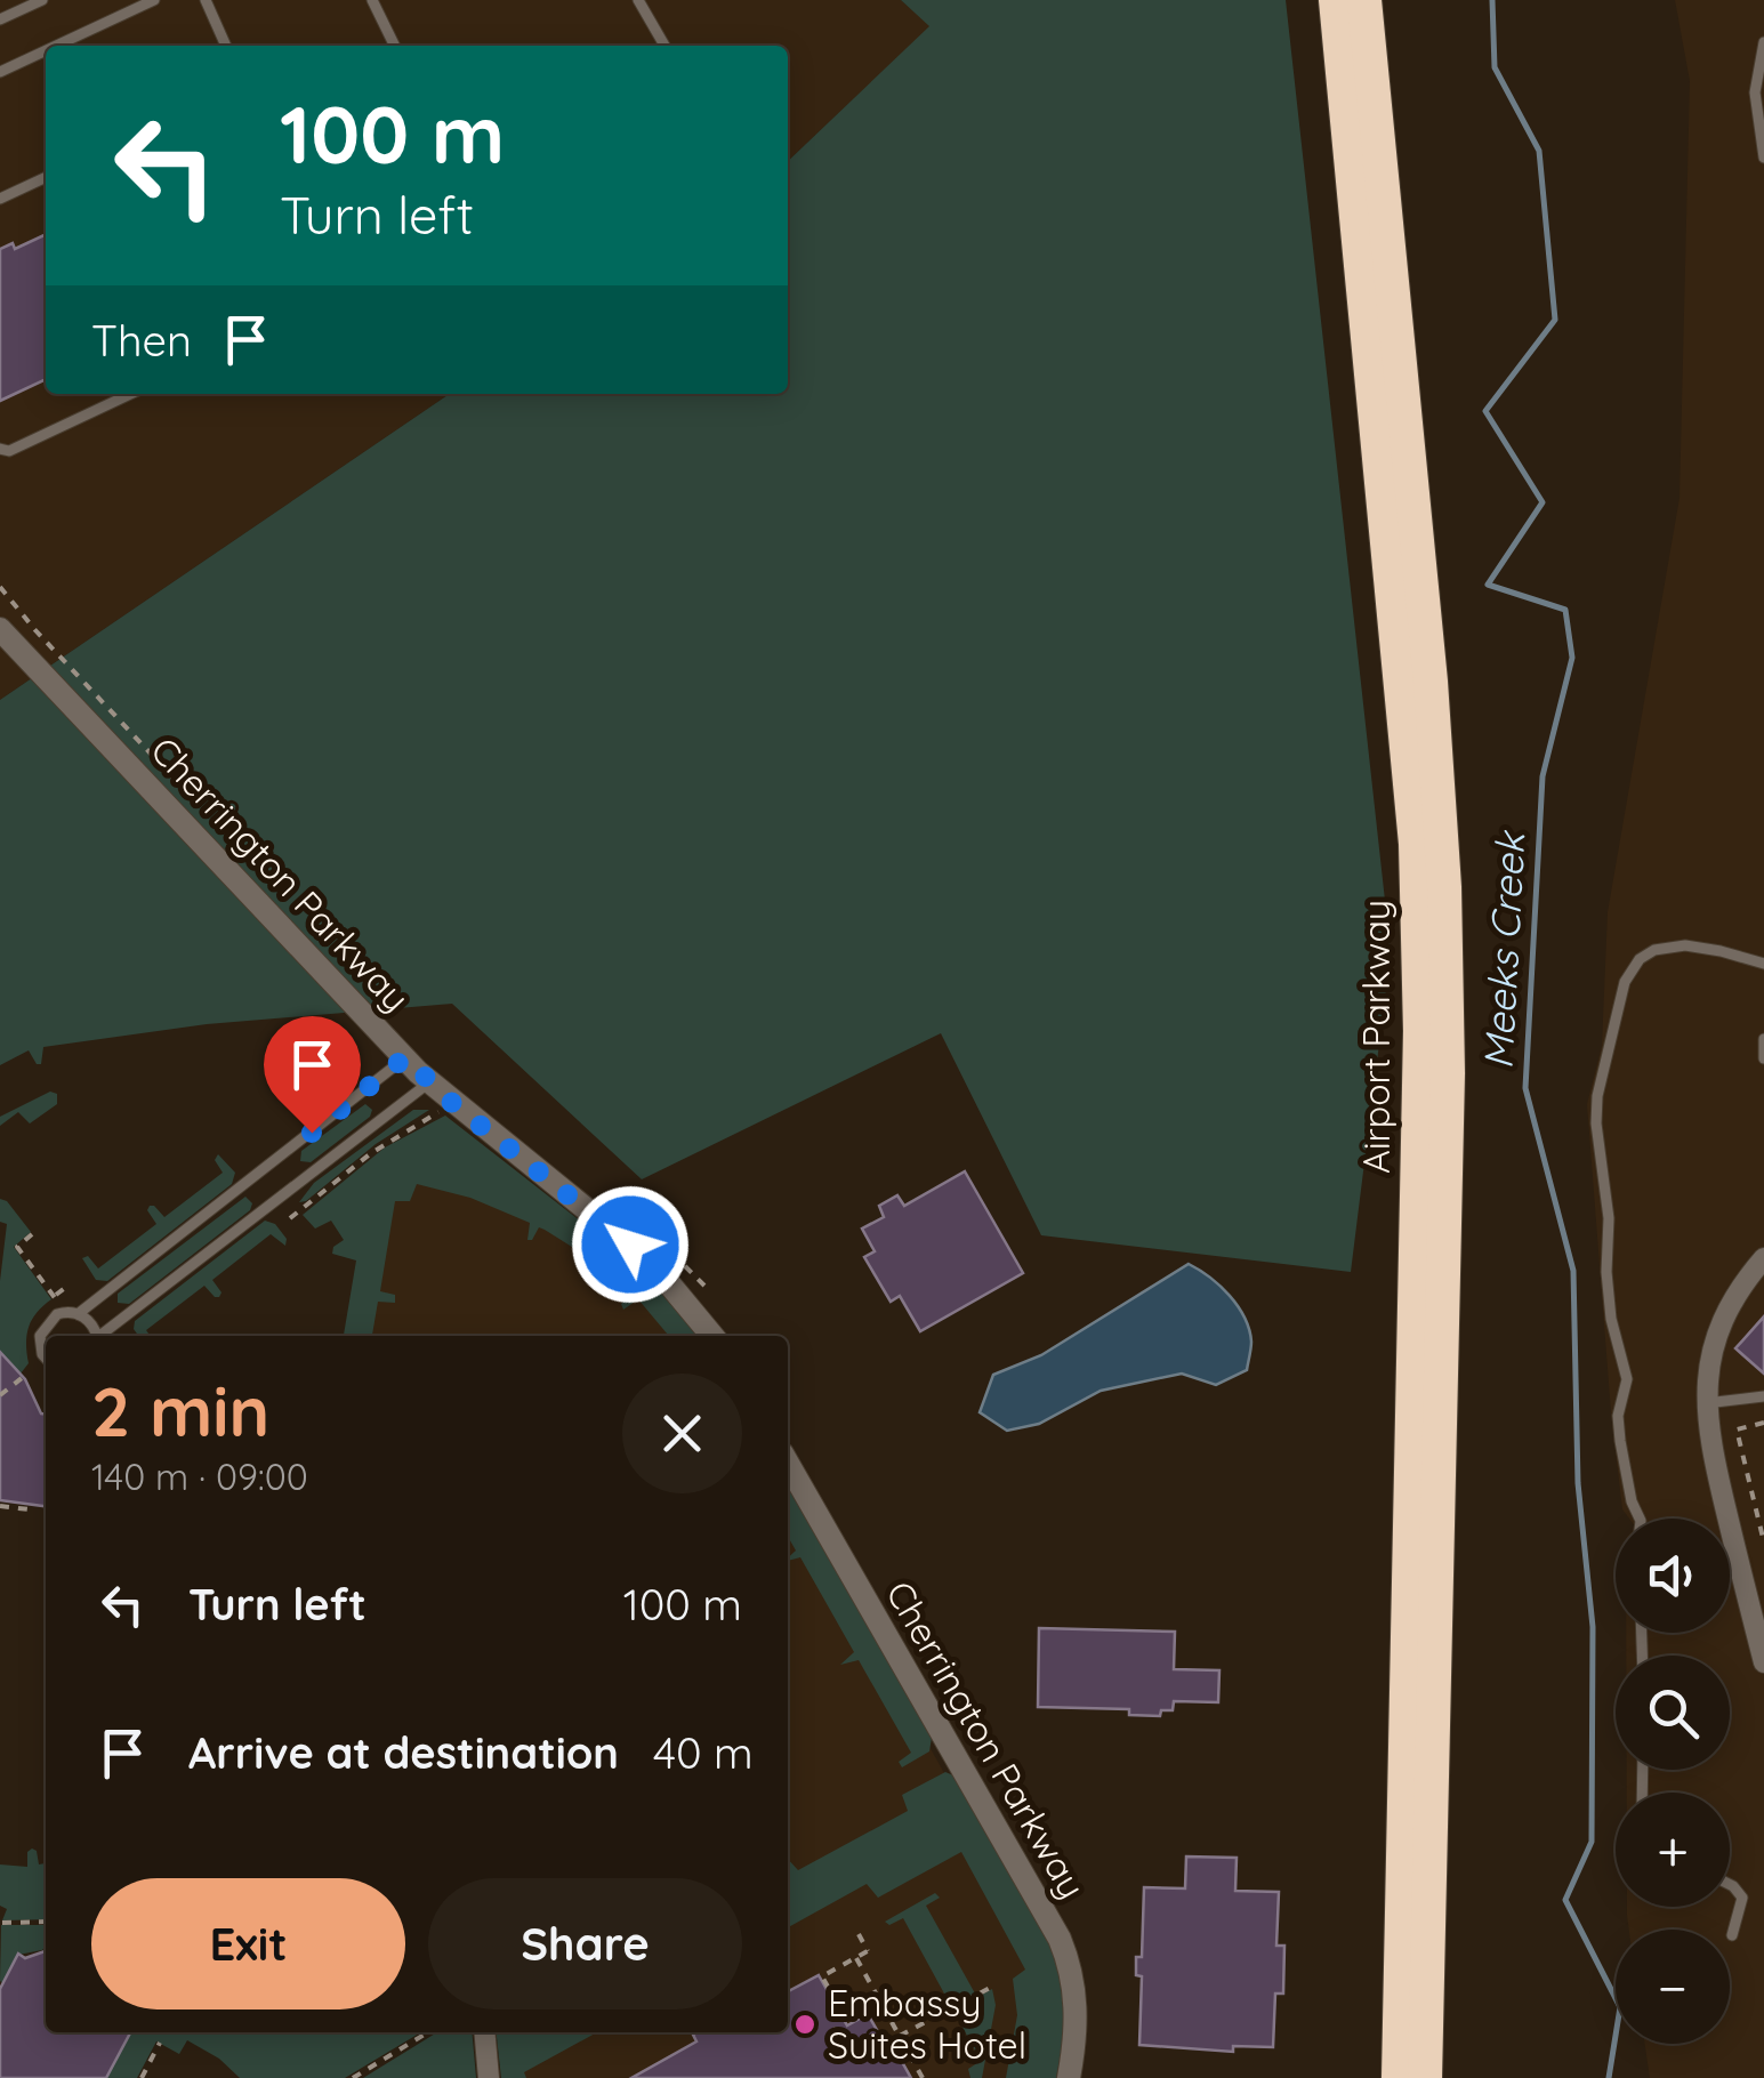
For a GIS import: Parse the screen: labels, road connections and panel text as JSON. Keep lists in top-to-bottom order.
{
  "streets": {
    "highway": ["Airport Parkway"],
    "street": ["Cherrington Parkway"]
  },
  "water": ["Meeks Creek"],
  "places": ["Embassy Suites Hotel"],
  "page": {
    "turn": ["100 m", "Turn left"],
    "then": "Then",
    "heading": ["2 min", "140 m · 09:00"],
    "map_buttons": ["+", "−"],
    "list": [
      {
        "name": "Turn left",
        "value": "100 m"
      },
      {
        "name": "Arrive at destination",
        "value": "40 m"
      }
    ],
    "buttons": ["Exit", "Share"]
  }
}
